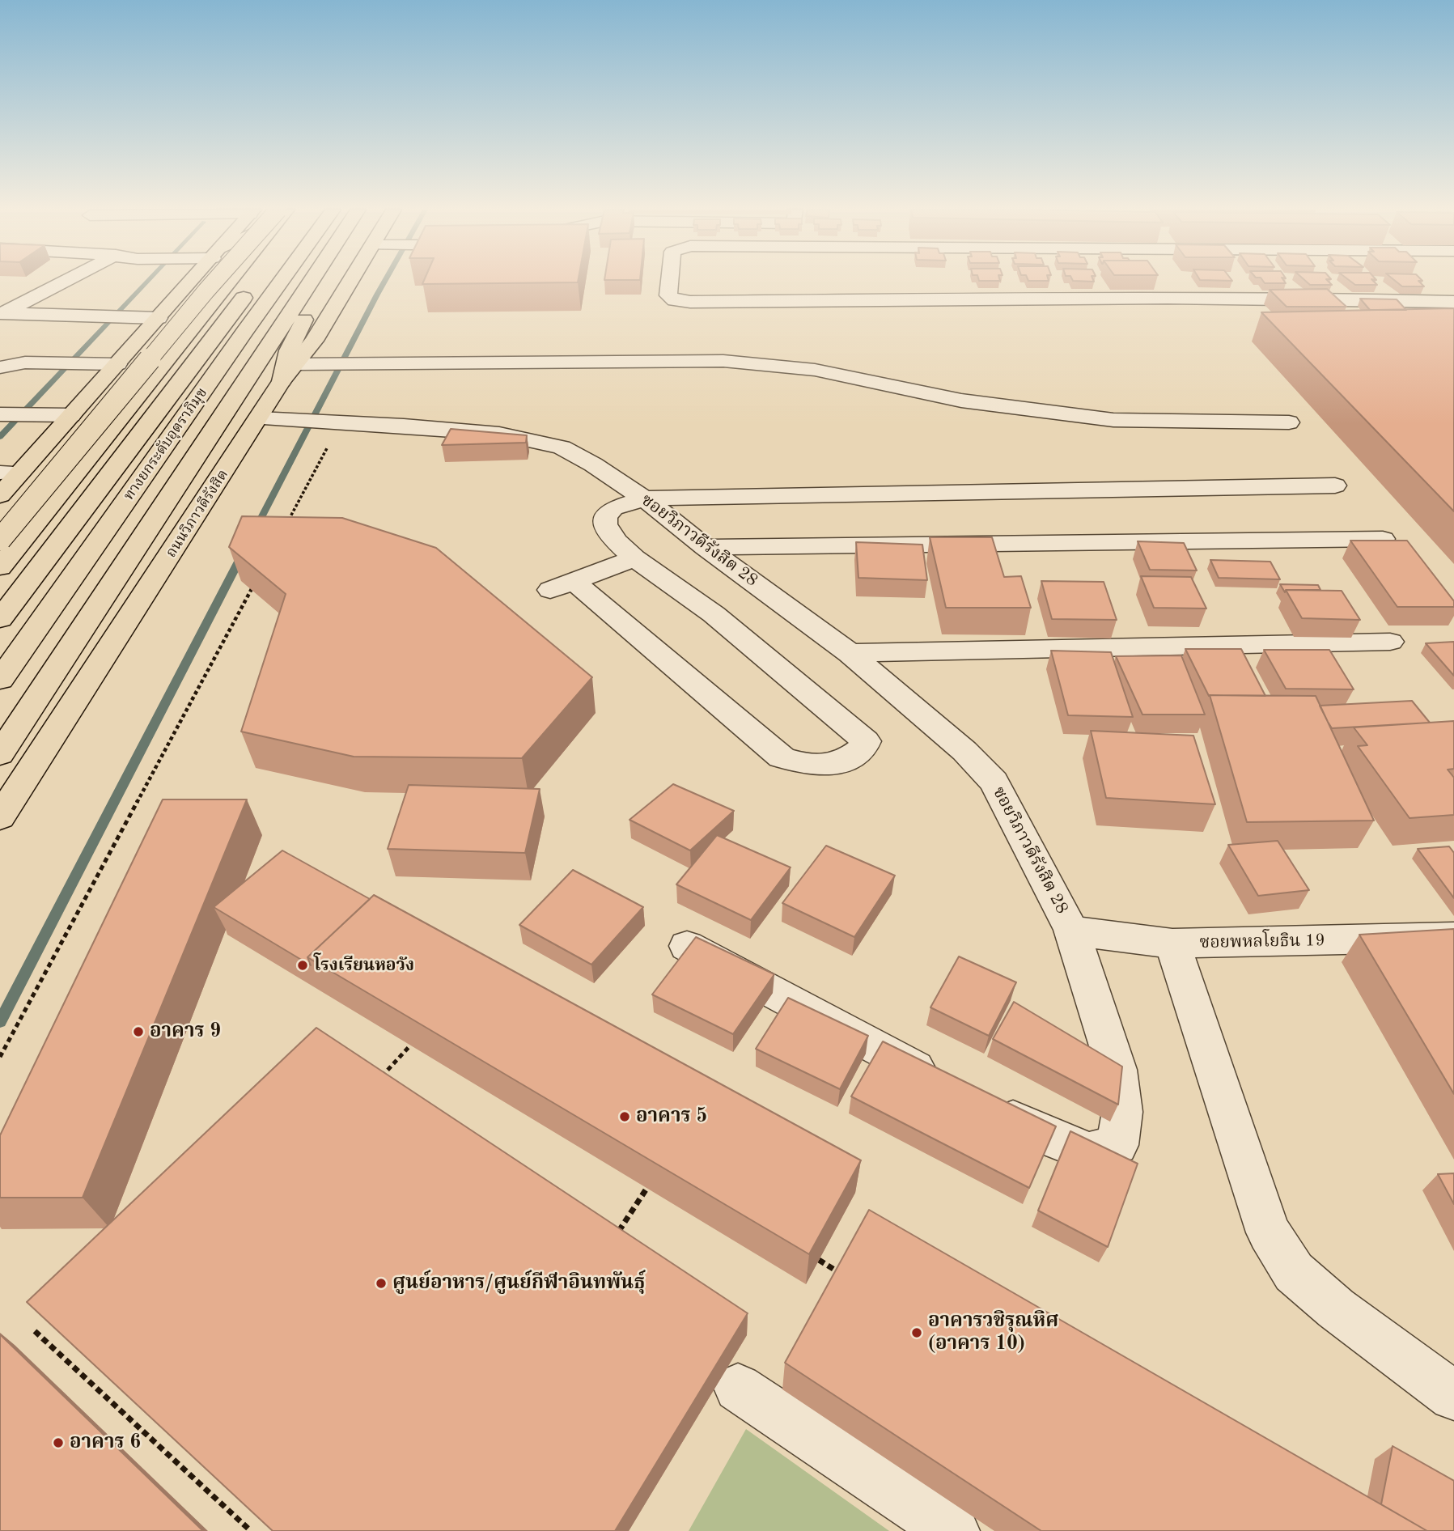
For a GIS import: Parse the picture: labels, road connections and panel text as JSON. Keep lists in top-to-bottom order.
{
  "streets": {
    "main road": ["ทางยกระดับอุตราภิมุข", "ถนนวิภาวดีรังสิต"],
    "street": ["ซอยวิภาวดีรังสิต 28", "ซอยพหลโยธิน 19"]
  },
  "crossings": [
    ["ถนนวิภาวดีรังสิต", "ซอยวิภาวดีรังสิต 28"],
    ["ซอยวิภาวดีรังสิต 28", "ซอยพหลโยธิน 19"]
  ],
  "places": [
    "โรงเรียนหอวัง",
    "อาคาร 9",
    "อาคาร 5",
    "ศูนย์อาหาร/ศูนย์กีฬาอินทพันธุ์",
    "อาคารวชิรุณหิศ (อาคาร 10)",
    "อาคาร 6"
  ]
}
